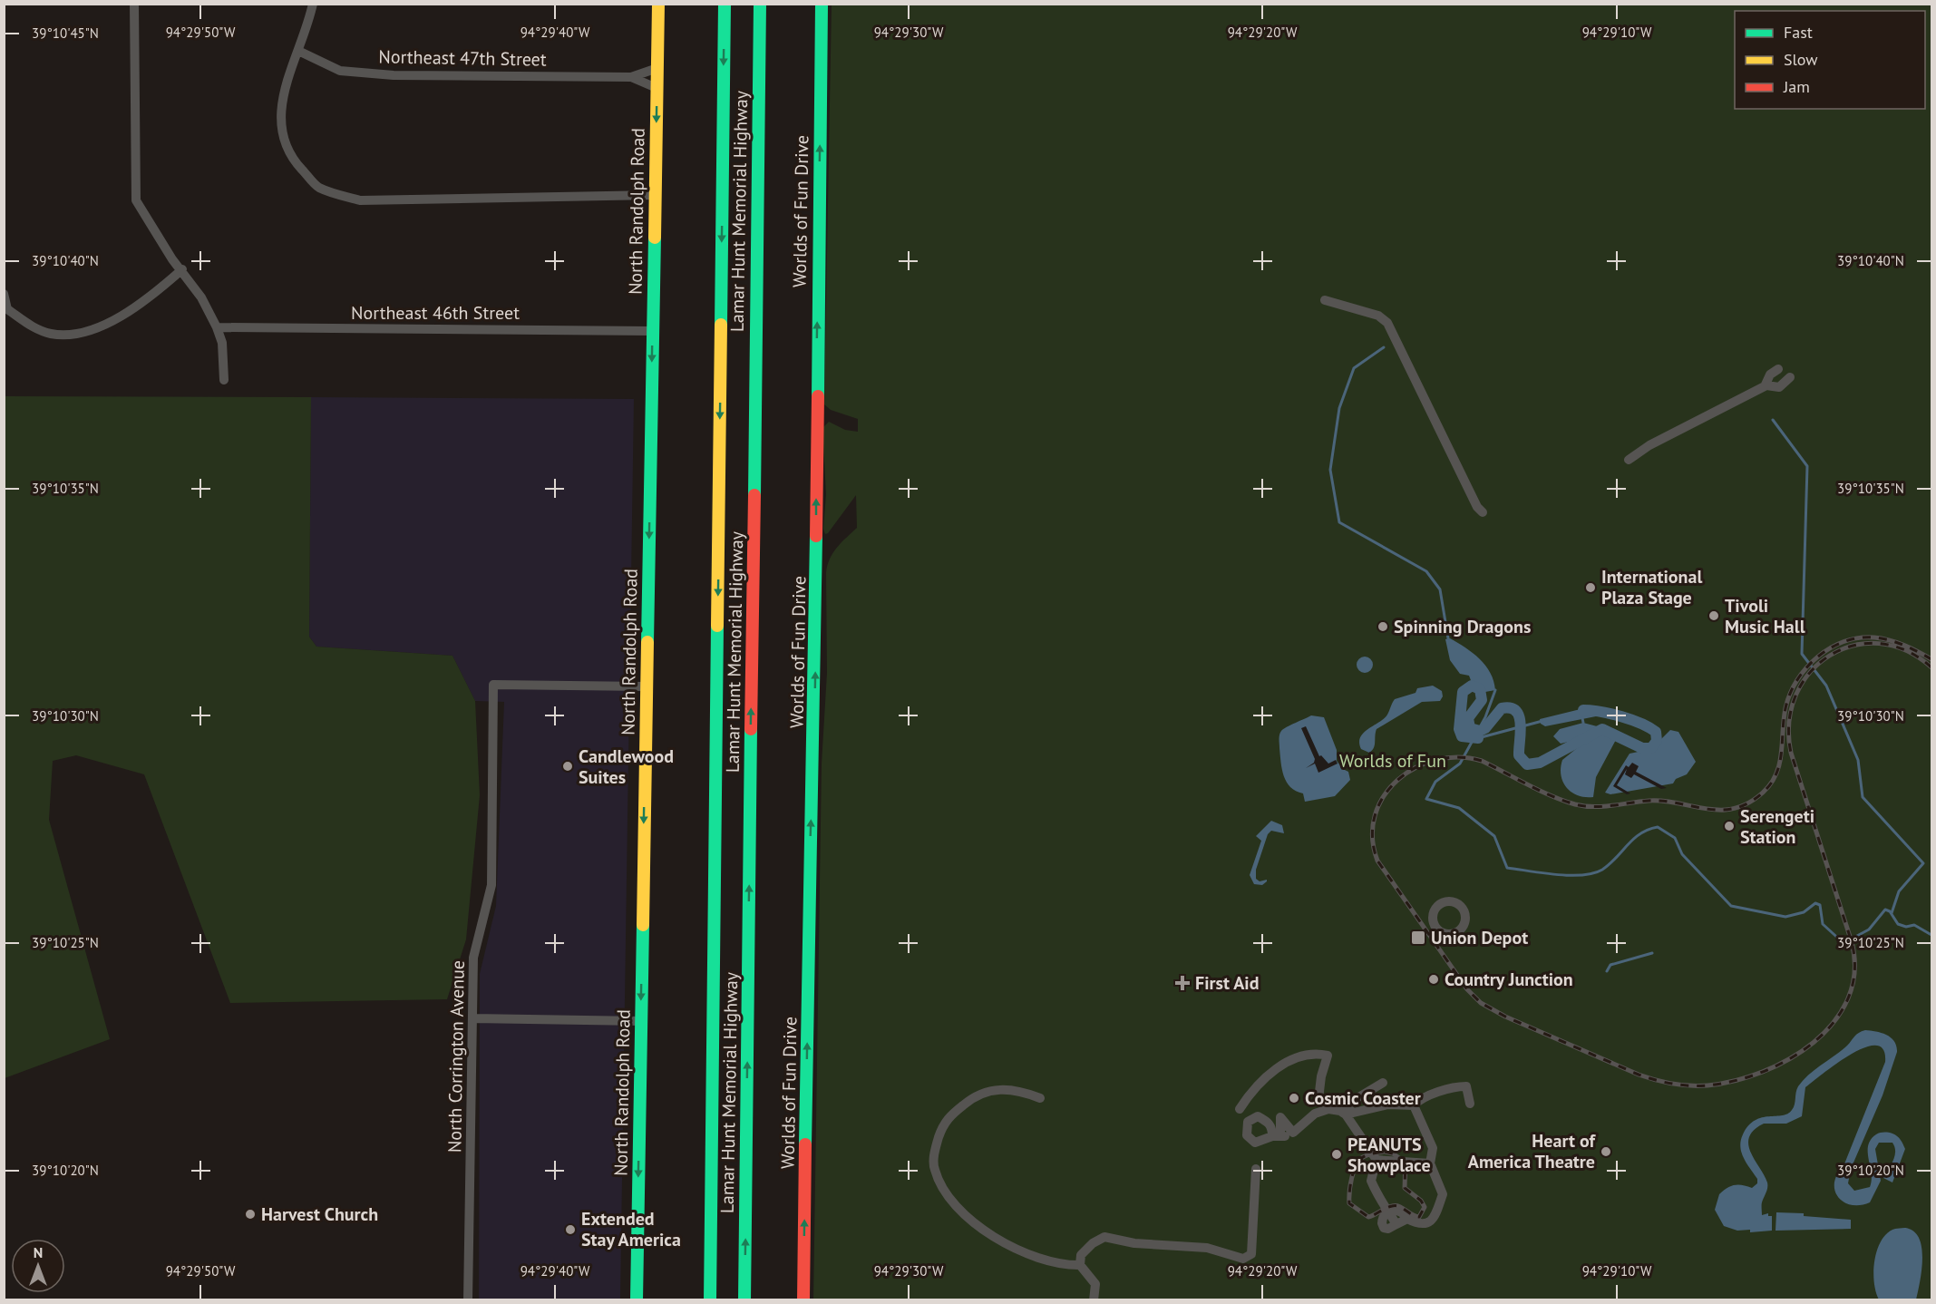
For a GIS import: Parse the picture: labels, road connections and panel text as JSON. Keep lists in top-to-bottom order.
{
  "streets": {
    "main road": ["North Randolph Road", "Lamar Hunt Memorial Highway", "Worlds of Fun Drive"],
    "street": ["Northeast 47th Street", "Northeast 46th Street", "North Corrington Avenue"]
  },
  "crossings": [
    ["Northeast 47th Street", "North Randolph Road"],
    ["North Randolph Road", "Northeast 46th Street"],
    ["North Randolph Road", "North Corrington Avenue"]
  ],
  "one_way": ["North Randolph Road", "Worlds of Fun Drive"],
  "parks": ["Worlds of Fun"],
  "places": {
    "other": [
      "International Plaza Stage",
      "Tivoli Music Hall",
      "Spinning Dragons",
      "Candlewood Suites",
      "Serengeti Station",
      "Country Junction",
      "Cosmic Coaster",
      "Heart of America Theatre",
      "PEANUTS Showplace",
      "Harvest Church",
      "Extended Stay America"
    ],
    "transit": ["Union Depot"],
    "health": ["First Aid"]
  },
  "legend": ["Fast", "Slow", "Jam"],
  "north": "top",
  "coordinates": [
    "94°29'50\"W",
    "94°29'40\"W",
    "94°29'30\"W",
    "94°29'20\"W",
    "94°29'10\"W",
    "39°10'45\"N",
    "39°10'40\"N",
    "39°10'35\"N",
    "39°10'30\"N",
    "39°10'25\"N",
    "39°10'20\"N"
  ]
}
